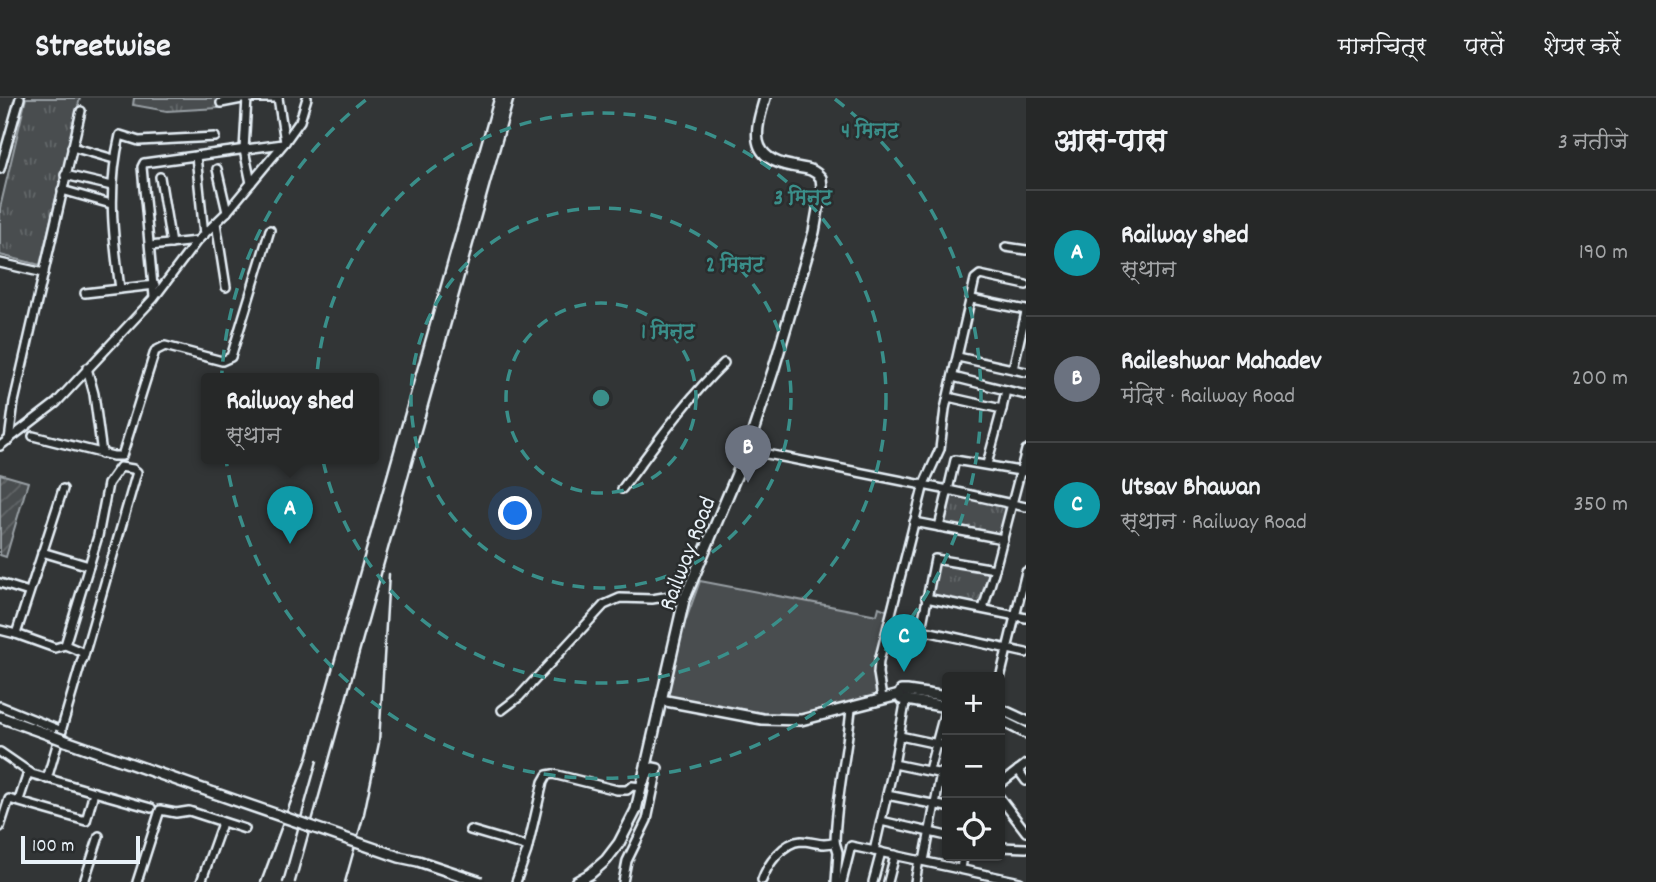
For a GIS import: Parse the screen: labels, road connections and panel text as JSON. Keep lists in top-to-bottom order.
{
  "streets": {
    "street": ["Railway Road"]
  },
  "scale_bar": "100 m",
  "page": {
    "header": "Streetwise",
    "nav": ["मानचित्र", "परतें", "शेयर करें"],
    "heading": ["आस-पास", "3 नतीजे"],
    "list": [
      {
        "mark": "A",
        "name": "Railway shed",
        "note": "स्थान",
        "value": "190 m"
      },
      {
        "mark": "B",
        "name": "Raileshwar Mahadev",
        "note": "मंदिर · Railway Road",
        "value": "200 m"
      },
      {
        "mark": "C",
        "name": "Utsav Bhawan",
        "note": "स्थान · Railway Road",
        "value": "350 m"
      }
    ],
    "popup": ["Railway shed", "स्थान"],
    "pins": ["B", "A", "C"],
    "map_buttons": ["+", "−"],
    "scale": "100 m"
  },
  "rings": [
    "4 मिनट",
    "3 मिनट",
    "2 मिनट",
    "1 मिनट"
  ]
}
